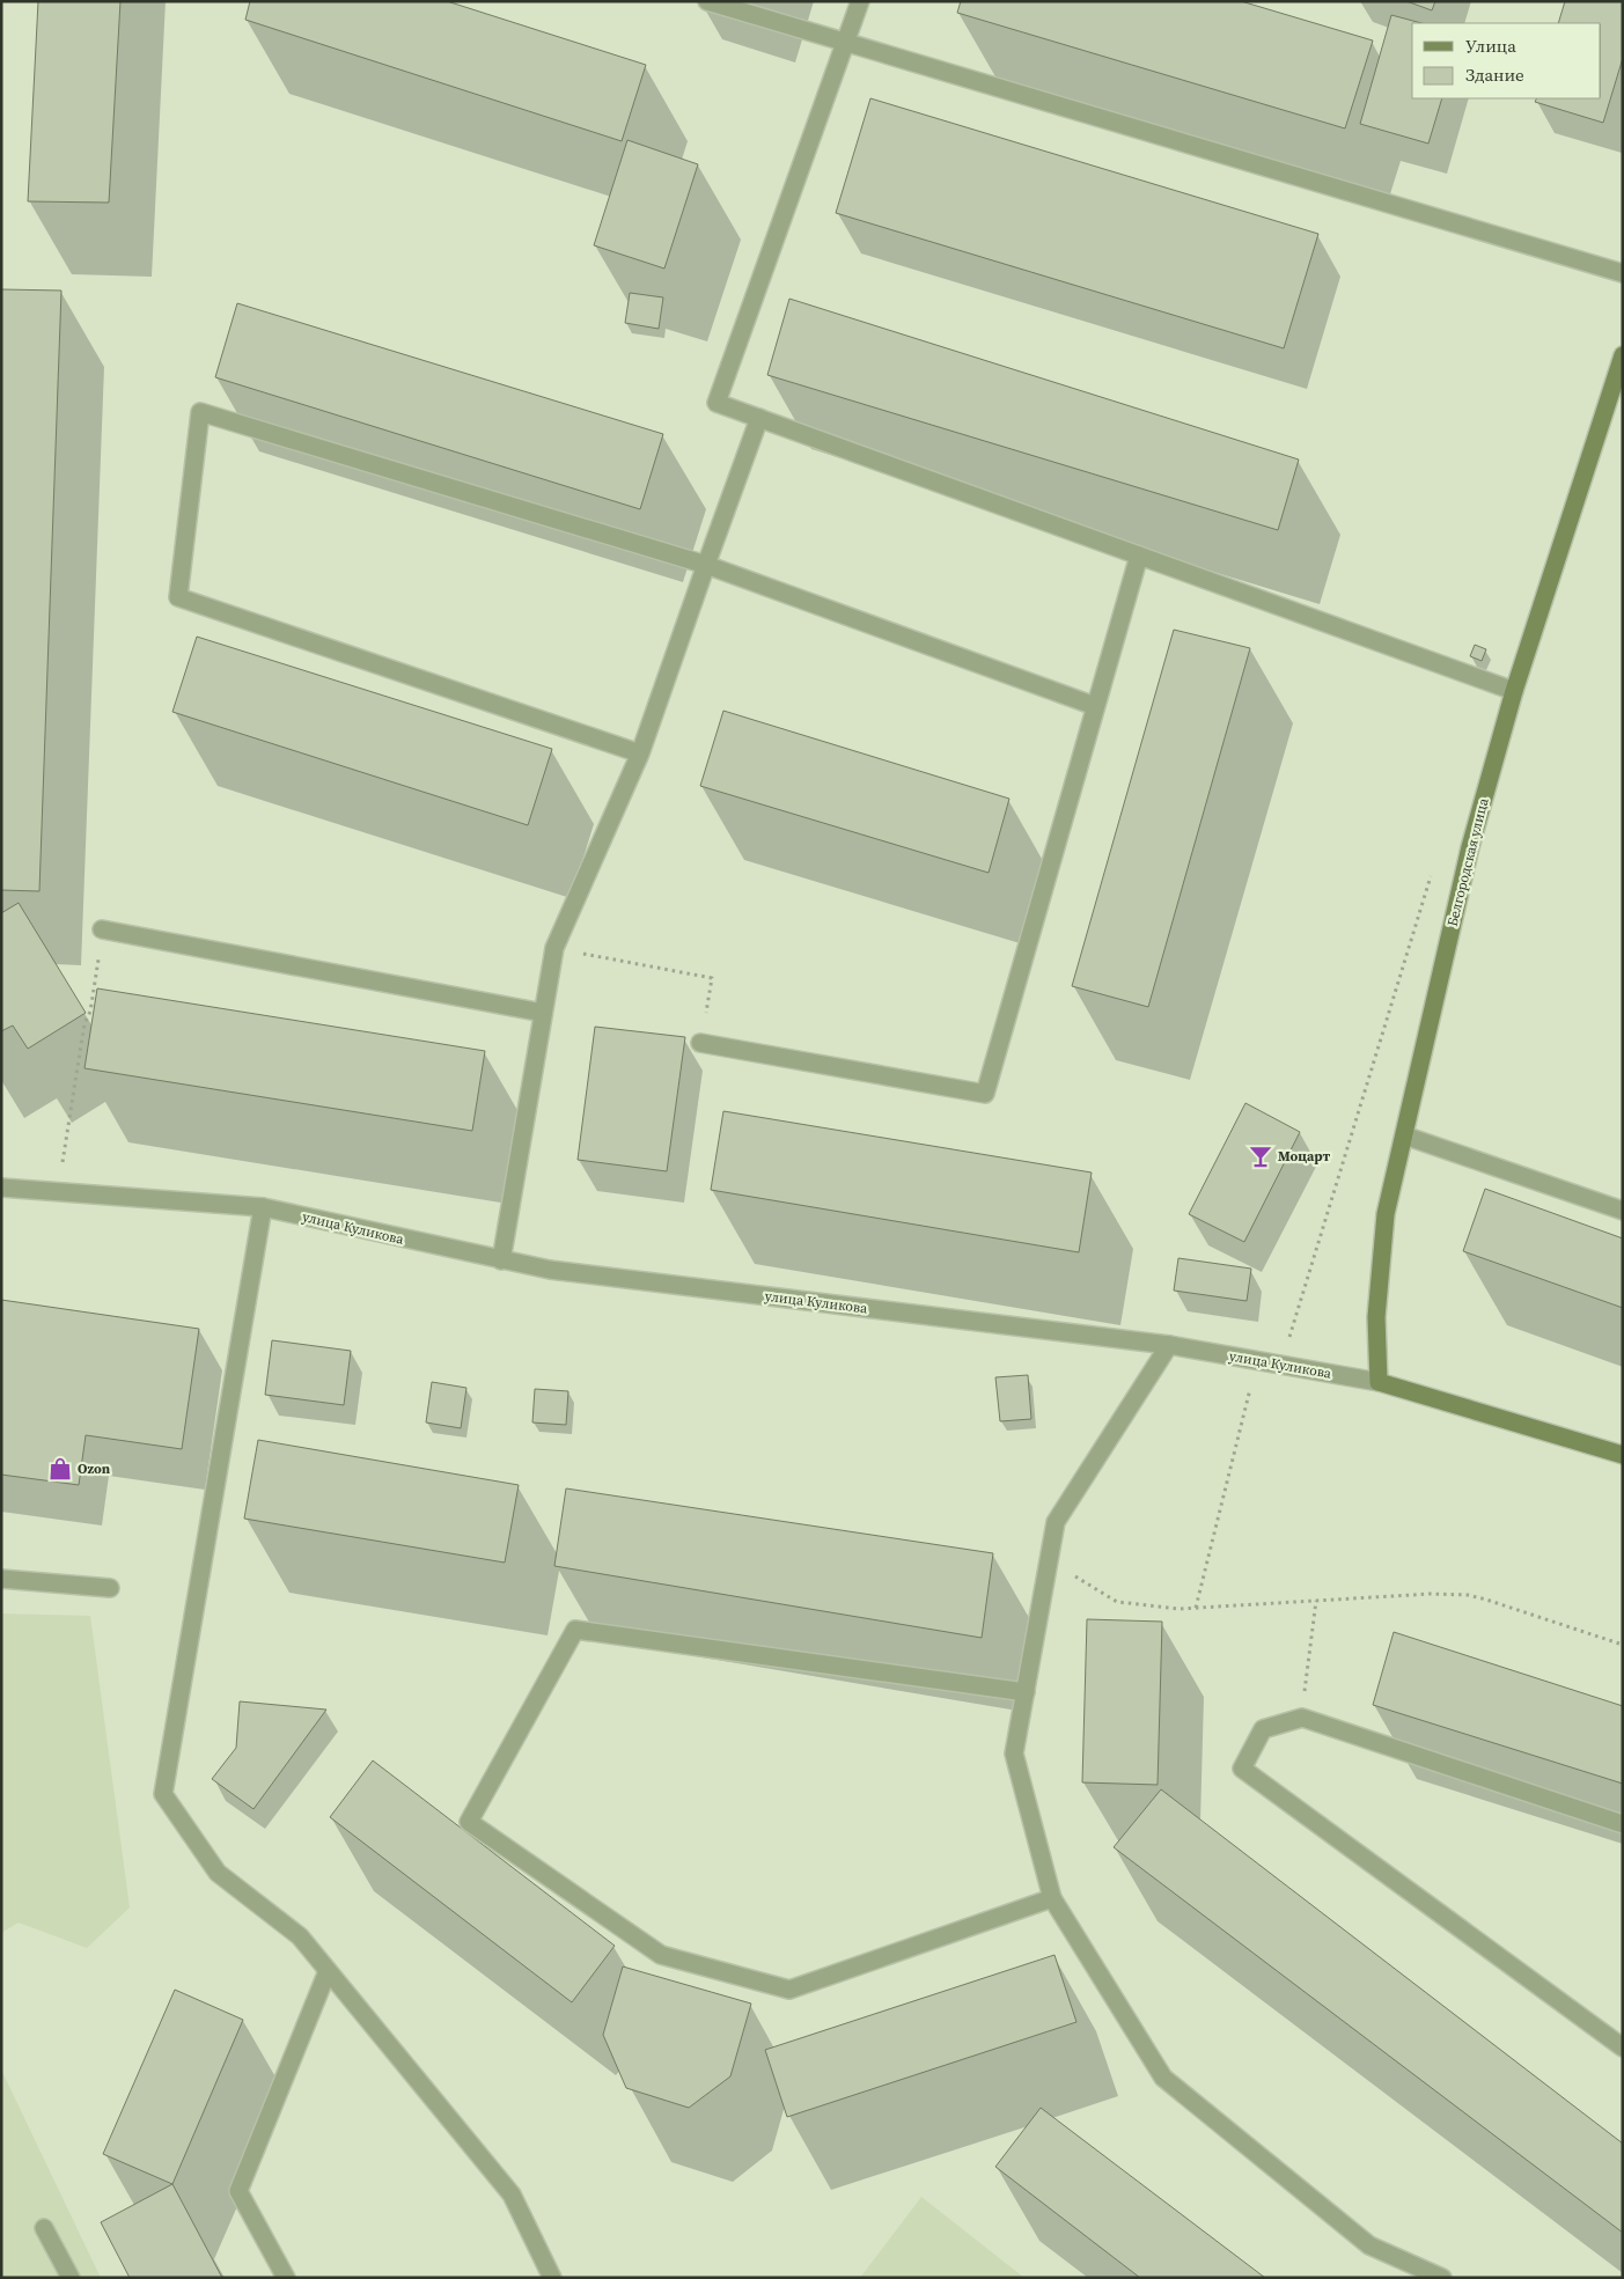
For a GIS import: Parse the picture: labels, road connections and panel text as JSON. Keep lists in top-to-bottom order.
{
  "streets": {
    "main road": ["Белгородская улица", "улица Куликова"]
  },
  "crossings": [
    ["Белгородская улица", "улица Куликова"]
  ],
  "places": {
    "bar": ["Моцарт"],
    "shop": ["Ozon"]
  },
  "legend": ["Улица", "Здание"]
}
